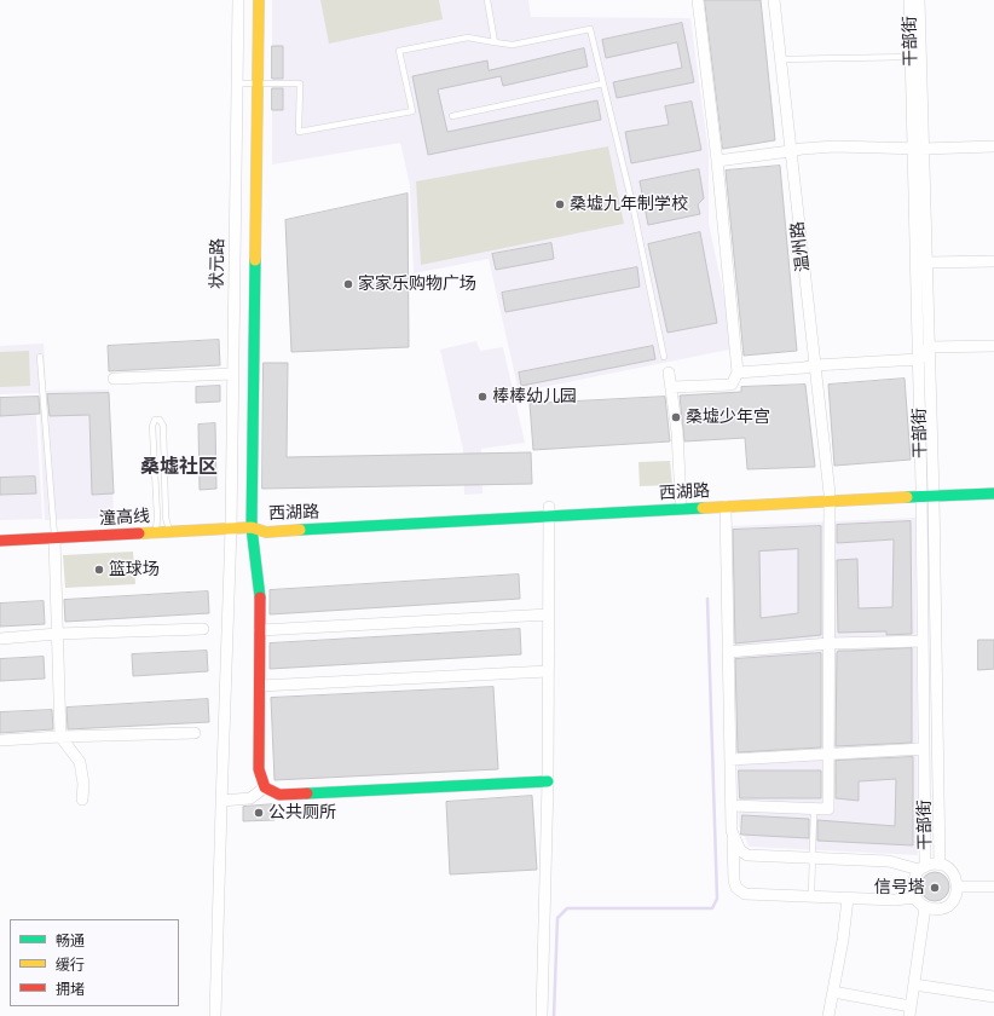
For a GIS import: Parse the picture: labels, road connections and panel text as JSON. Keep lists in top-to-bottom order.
{
  "streets": {
    "main road": ["西湖路", "潼高线"],
    "street": ["干部街", "温州路", "状元路"]
  },
  "crossings": [
    ["干部街", "西湖路"],
    ["温州路", "西湖路"],
    ["状元路", "潼高线"],
    ["西湖路", "潼高线"]
  ],
  "districts": ["桑墟社区"],
  "places": [
    "桑墟九年制学校",
    "家家乐购物广场",
    "棒棒幼儿园",
    "桑墟少年宫",
    "篮球场",
    "公共厕所",
    "信号塔"
  ],
  "legend": ["畅通", "缓行", "拥堵"]
}
